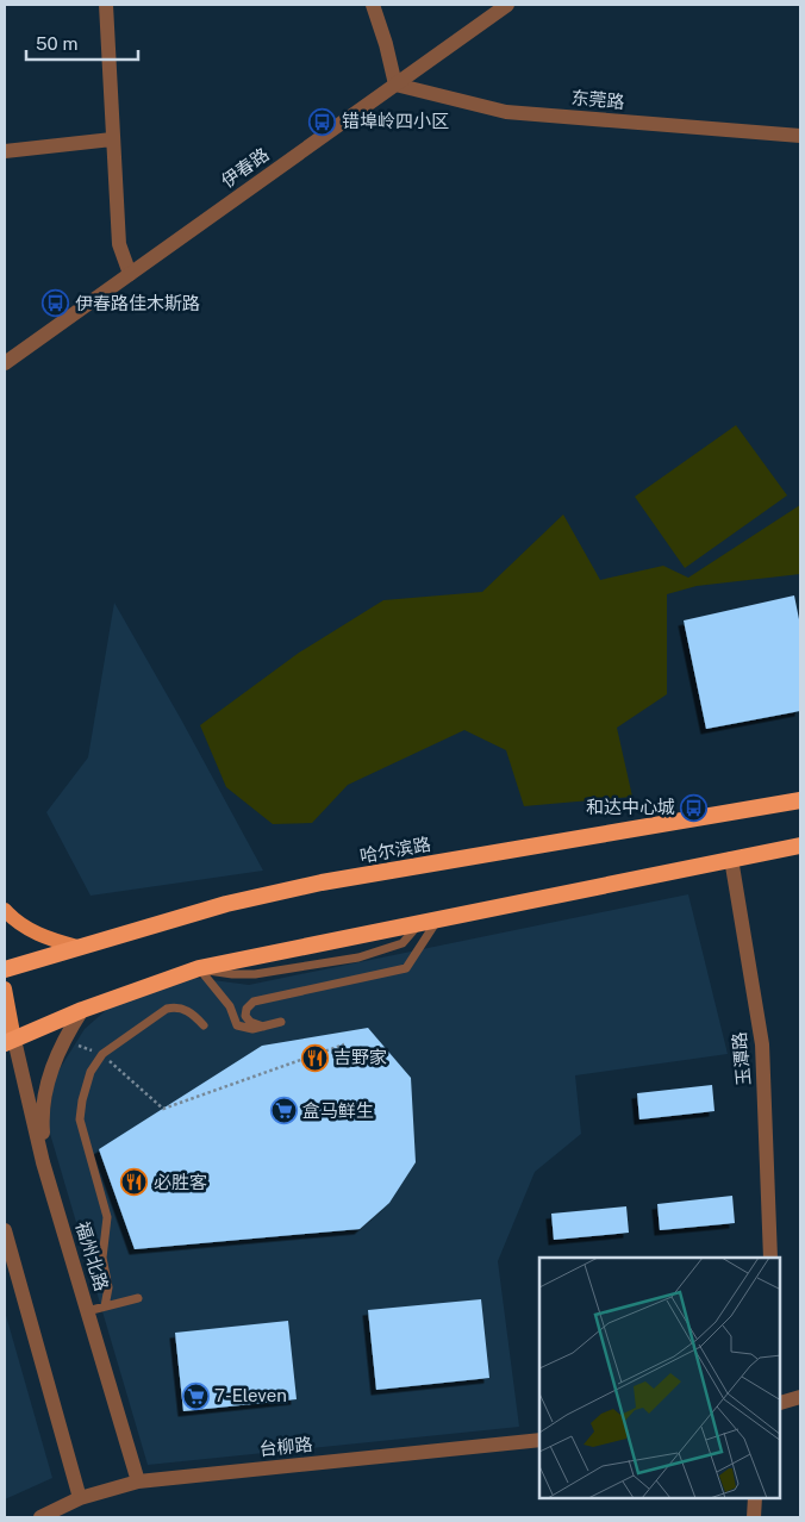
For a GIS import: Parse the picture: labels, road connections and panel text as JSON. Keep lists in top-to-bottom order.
{
  "streets": {
    "highway": ["哈尔滨路"],
    "street": [
      "东莞路",
      "伊春路",
      "玉潭路",
      "福州北路",
      "台柳路"
    ]
  },
  "crossings": [
    ["东莞路", "伊春路"],
    ["福州北路", "台柳路"]
  ],
  "places": {
    "bus stop": ["错埠岭四小区", "伊春路佳木斯路", "和达中心城"],
    "restaurant": ["吉野家", "必胜客"],
    "supermarket": ["盒马鲜生", "7-Eleven"]
  },
  "scale_bar": "50 m"
}
